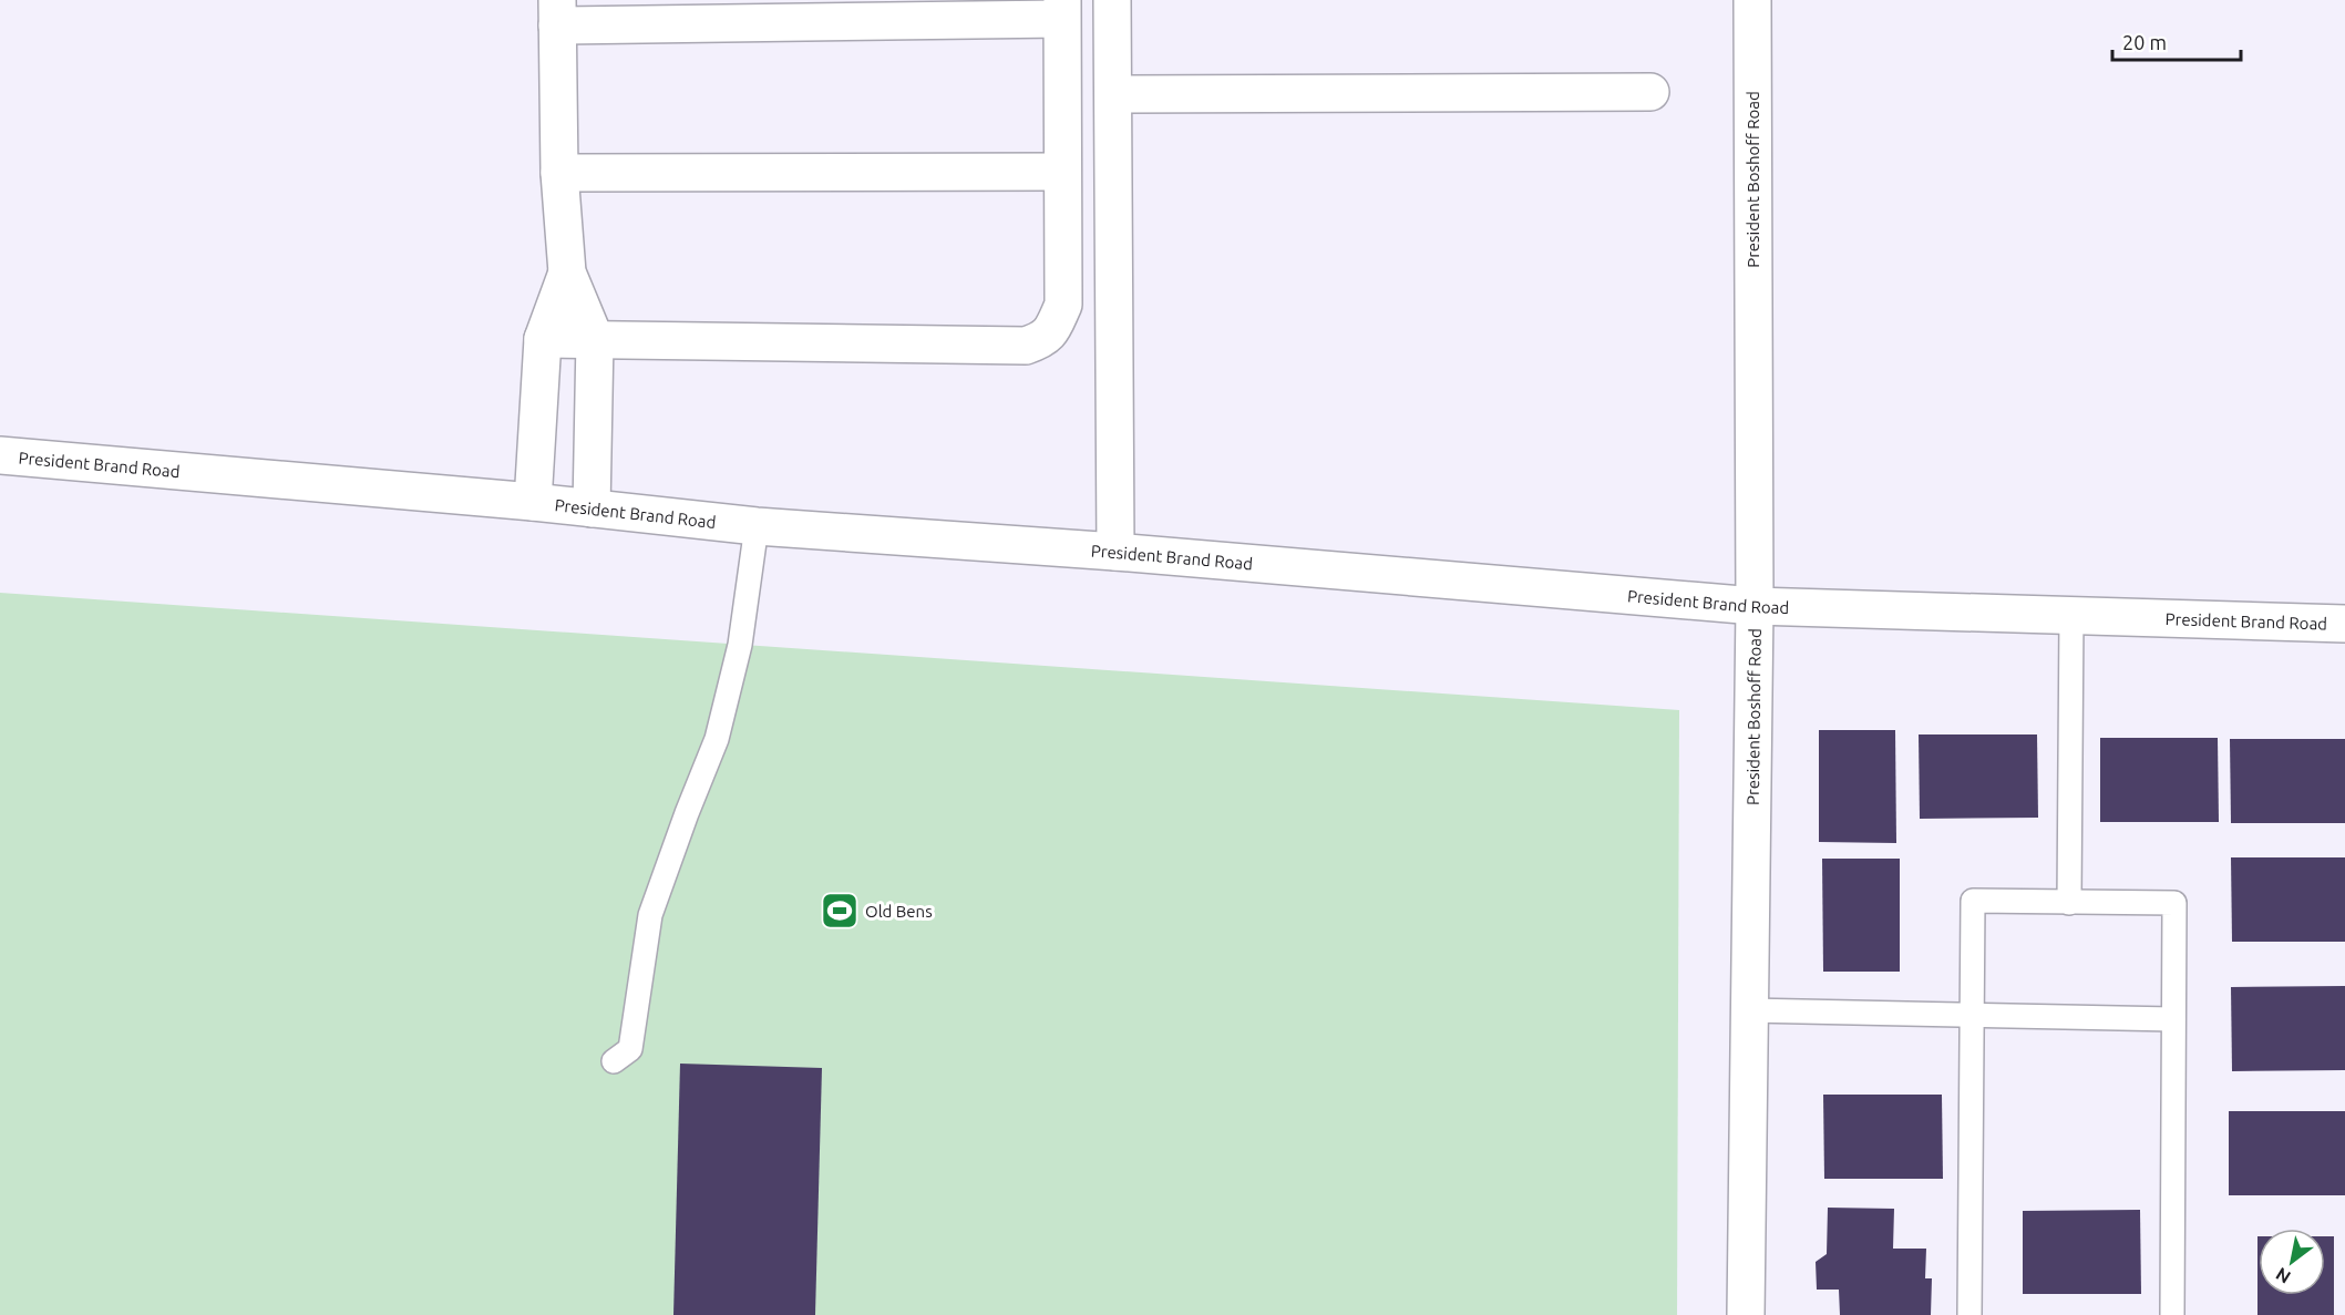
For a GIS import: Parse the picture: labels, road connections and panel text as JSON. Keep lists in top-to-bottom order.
{
  "streets": {
    "street": ["President Boshoff Road", "President Brand Road"]
  },
  "crossings": [
    ["President Boshoff Road", "President Brand Road"]
  ],
  "places": {
    "sports": ["Old Bens"]
  },
  "scale_bar": "20 m",
  "north": "bottom left"
}
